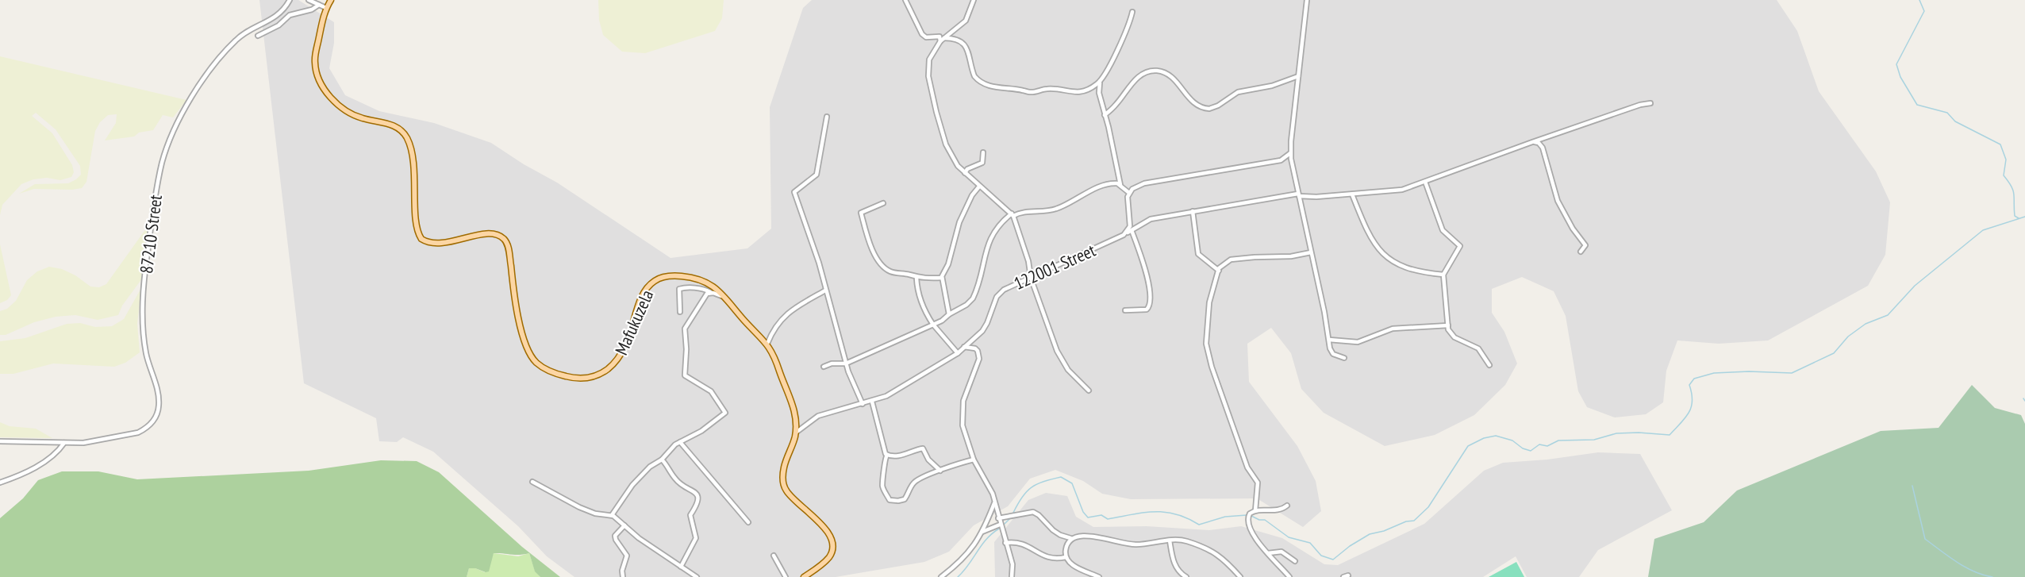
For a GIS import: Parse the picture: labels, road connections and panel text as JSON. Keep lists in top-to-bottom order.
{
  "streets": {
    "main road": ["Mafukuzela"],
    "street": ["87210 Street", "122001 Street"]
  },
  "crossings": [
    ["122001 Street", "Mafukuzela"]
  ]
}
